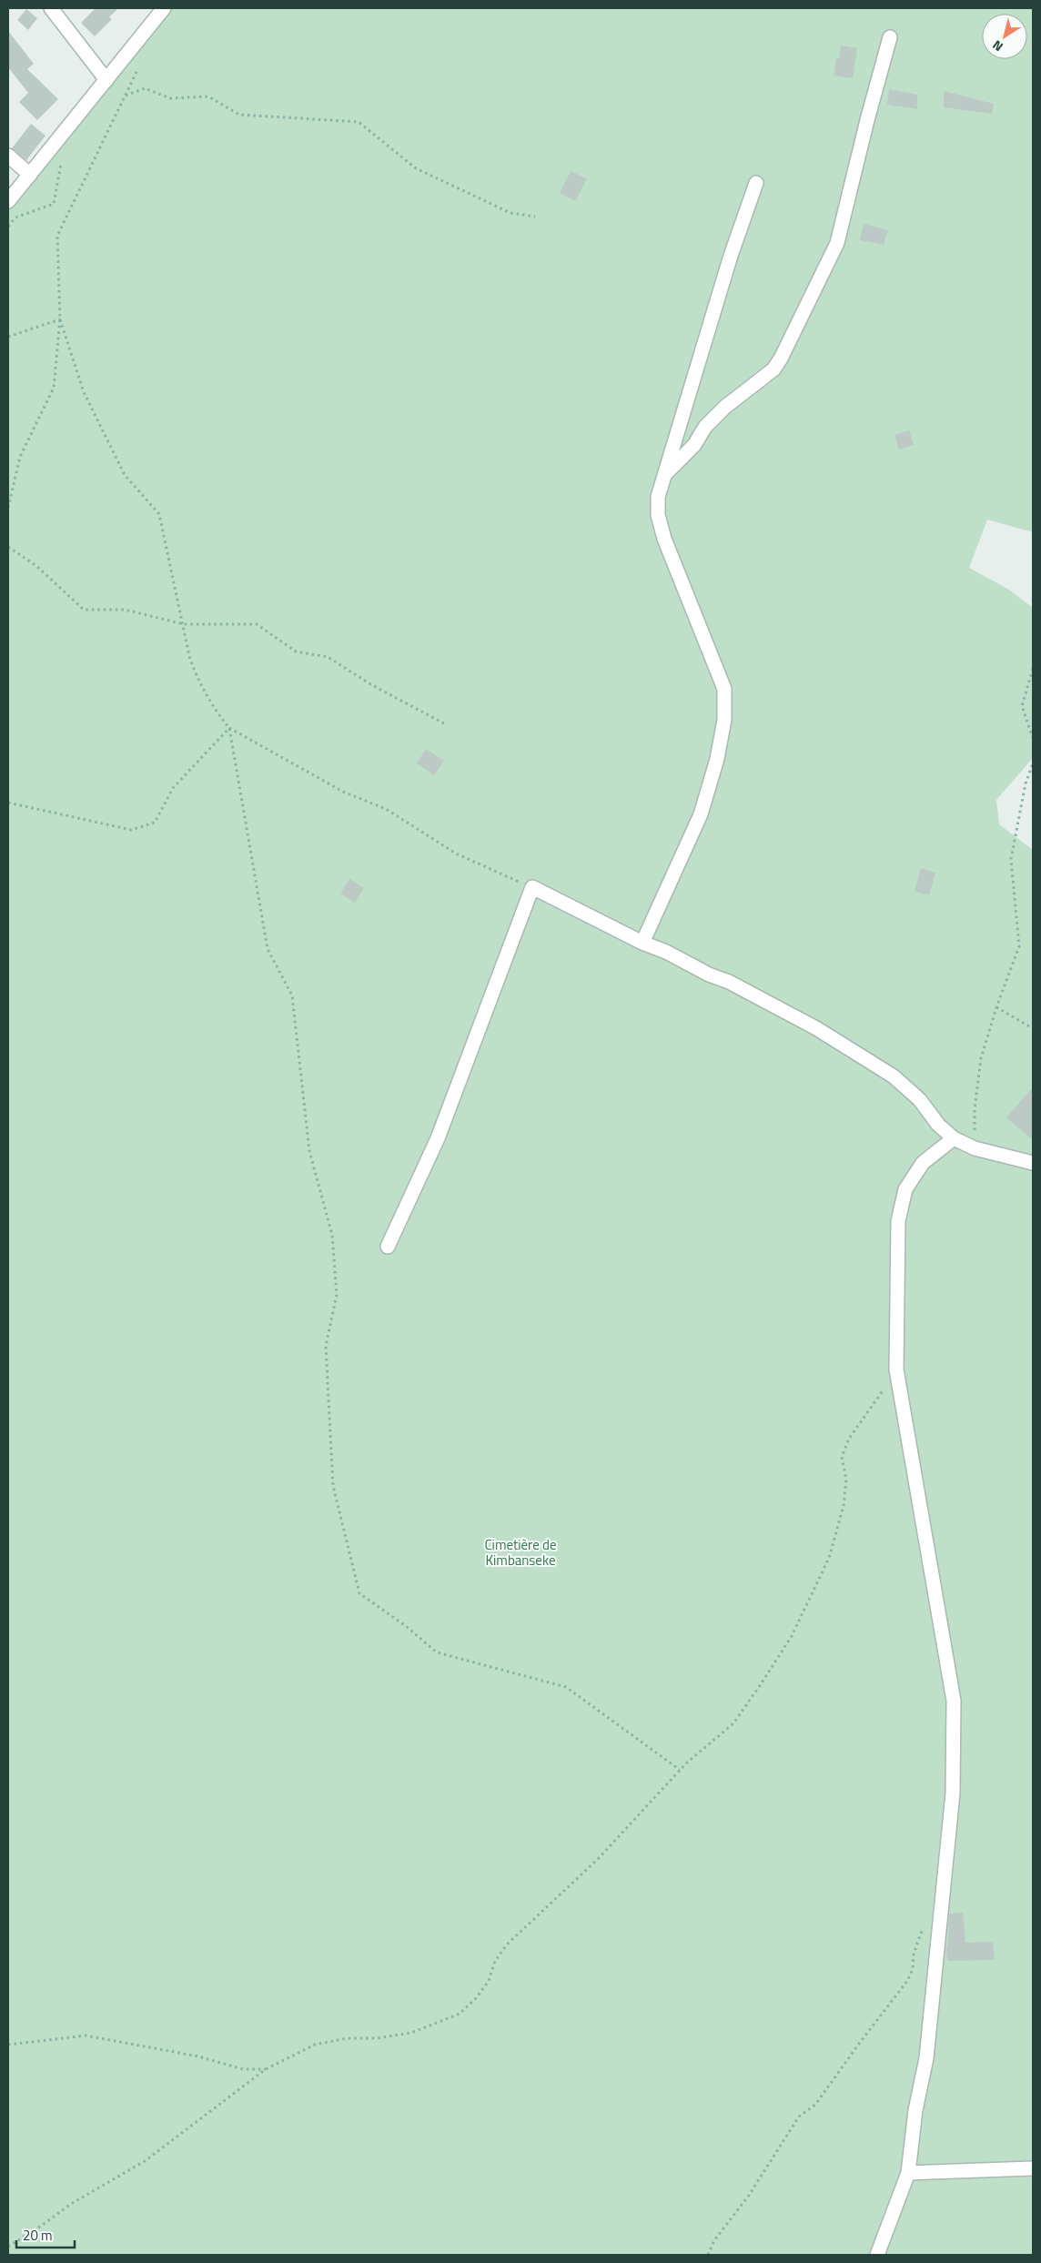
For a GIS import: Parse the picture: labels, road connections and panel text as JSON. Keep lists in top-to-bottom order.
{
  "parks": ["Cimetière de Kimbanseke"],
  "scale_bar": "20 m",
  "north": "bottom left"
}
